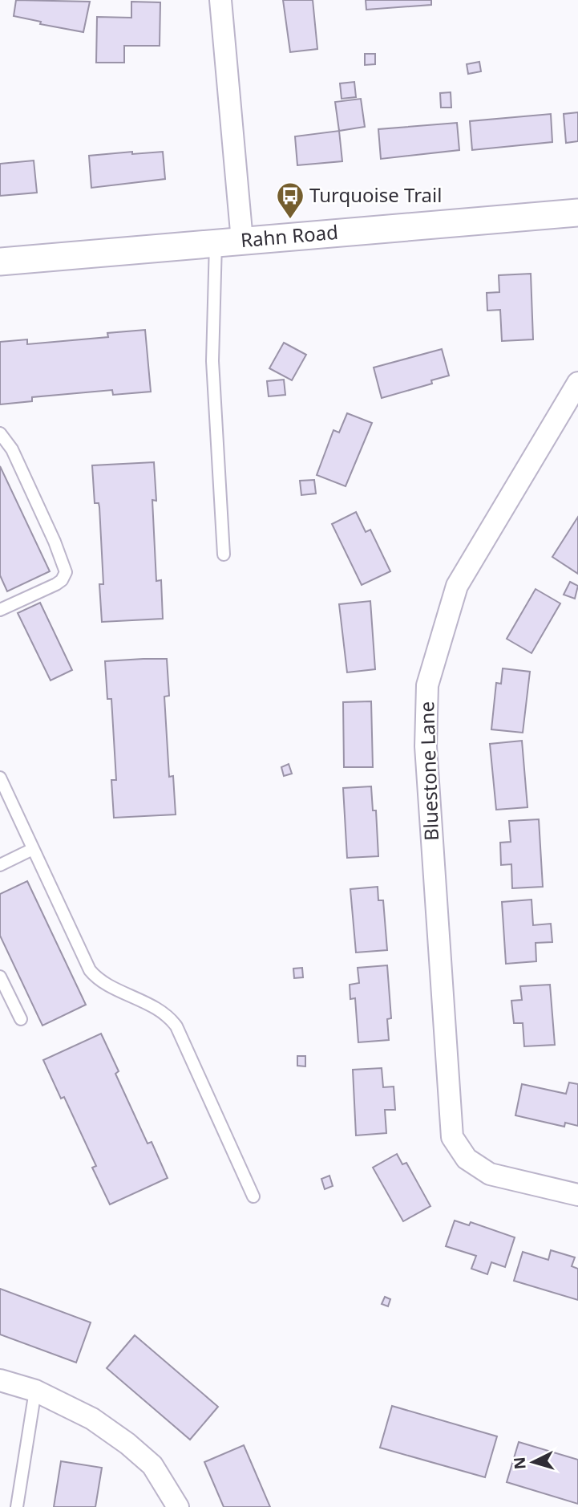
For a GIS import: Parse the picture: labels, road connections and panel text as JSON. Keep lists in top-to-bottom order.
{
  "streets": {
    "street": ["Rahn Road", "Bluestone Lane"]
  },
  "places": {
    "bus stop": ["Turquoise Trail"]
  },
  "north": "left"
}
